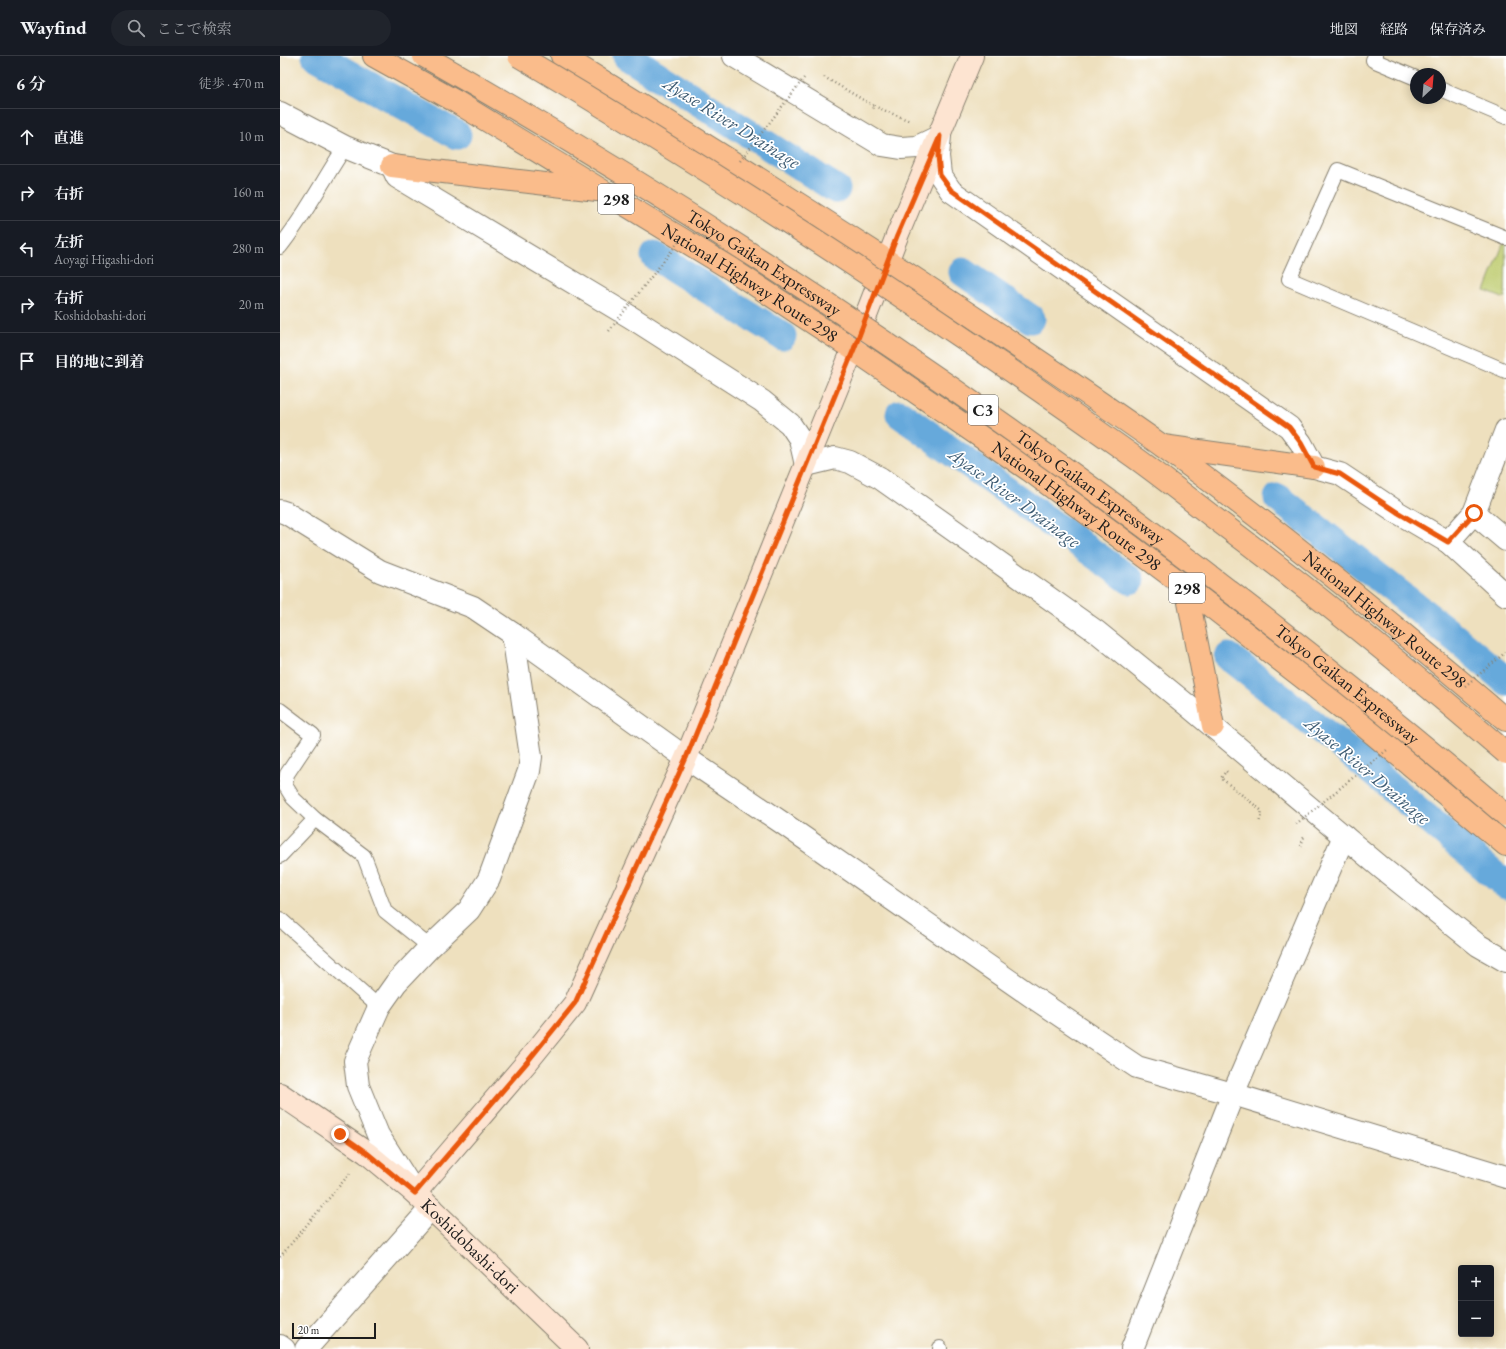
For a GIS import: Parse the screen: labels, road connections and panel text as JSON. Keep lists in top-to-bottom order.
{
  "streets": {
    "highway": [
      "298",
      "Tokyo Gaikan Expressway",
      "National Highway Route 298",
      "C3"
    ],
    "street": ["Koshidobashi-dori"]
  },
  "water": ["Ayase River Drainage"],
  "scale_bar": "20 m",
  "north": "top right",
  "page": {
    "header": "Wayfind",
    "search": "ここで検索",
    "nav": ["地図", "経路", "保存済み"],
    "heading": ["6 分", "徒歩 · 470 m"],
    "list": [
      ["直進", "10 m"],
      ["右折", "160 m"],
      ["左折", "Aoyagi Higashi-dori", "280 m"],
      ["右折", "Koshidobashi-dori", "20 m"],
      "目的地に到着"
    ],
    "map_buttons": ["+", "−"],
    "scale": "20 m"
  }
}
